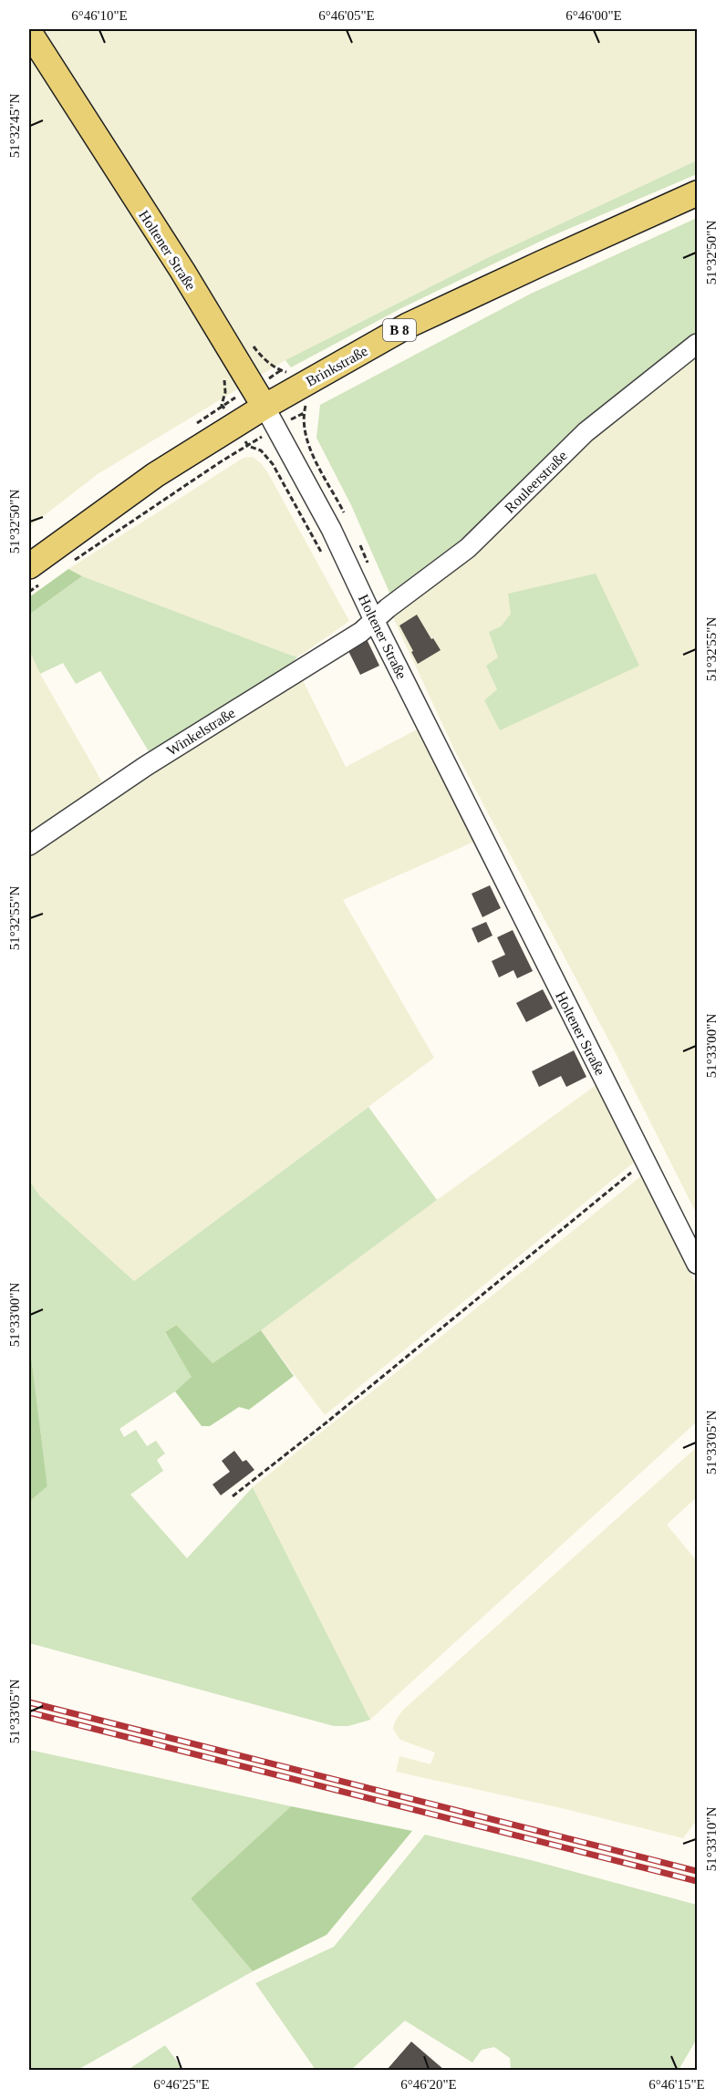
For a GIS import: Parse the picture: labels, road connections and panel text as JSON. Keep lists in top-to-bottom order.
{
  "streets": {
    "main road": ["Holtener Straße", "B 8", "Brinkstraße"],
    "street": ["Rouleerstraße", "Winkelstraße"]
  },
  "crossings": [
    ["Holtener Straße", "Brinkstraße"],
    ["Holtener Straße", "Rouleerstraße"],
    ["Holtener Straße", "Winkelstraße"],
    ["Rouleerstraße", "Winkelstraße"]
  ],
  "coordinates": [
    "6°46'10\"E",
    "6°46'05\"E",
    "6°46'00\"E",
    "51°32'45\"N",
    "51°32'50\"N",
    "51°32'55\"N",
    "51°33'00\"N",
    "51°33'05\"N",
    "51°33'10\"N",
    "6°46'25\"E",
    "6°46'20\"E",
    "6°46'15\"E"
  ]
}
